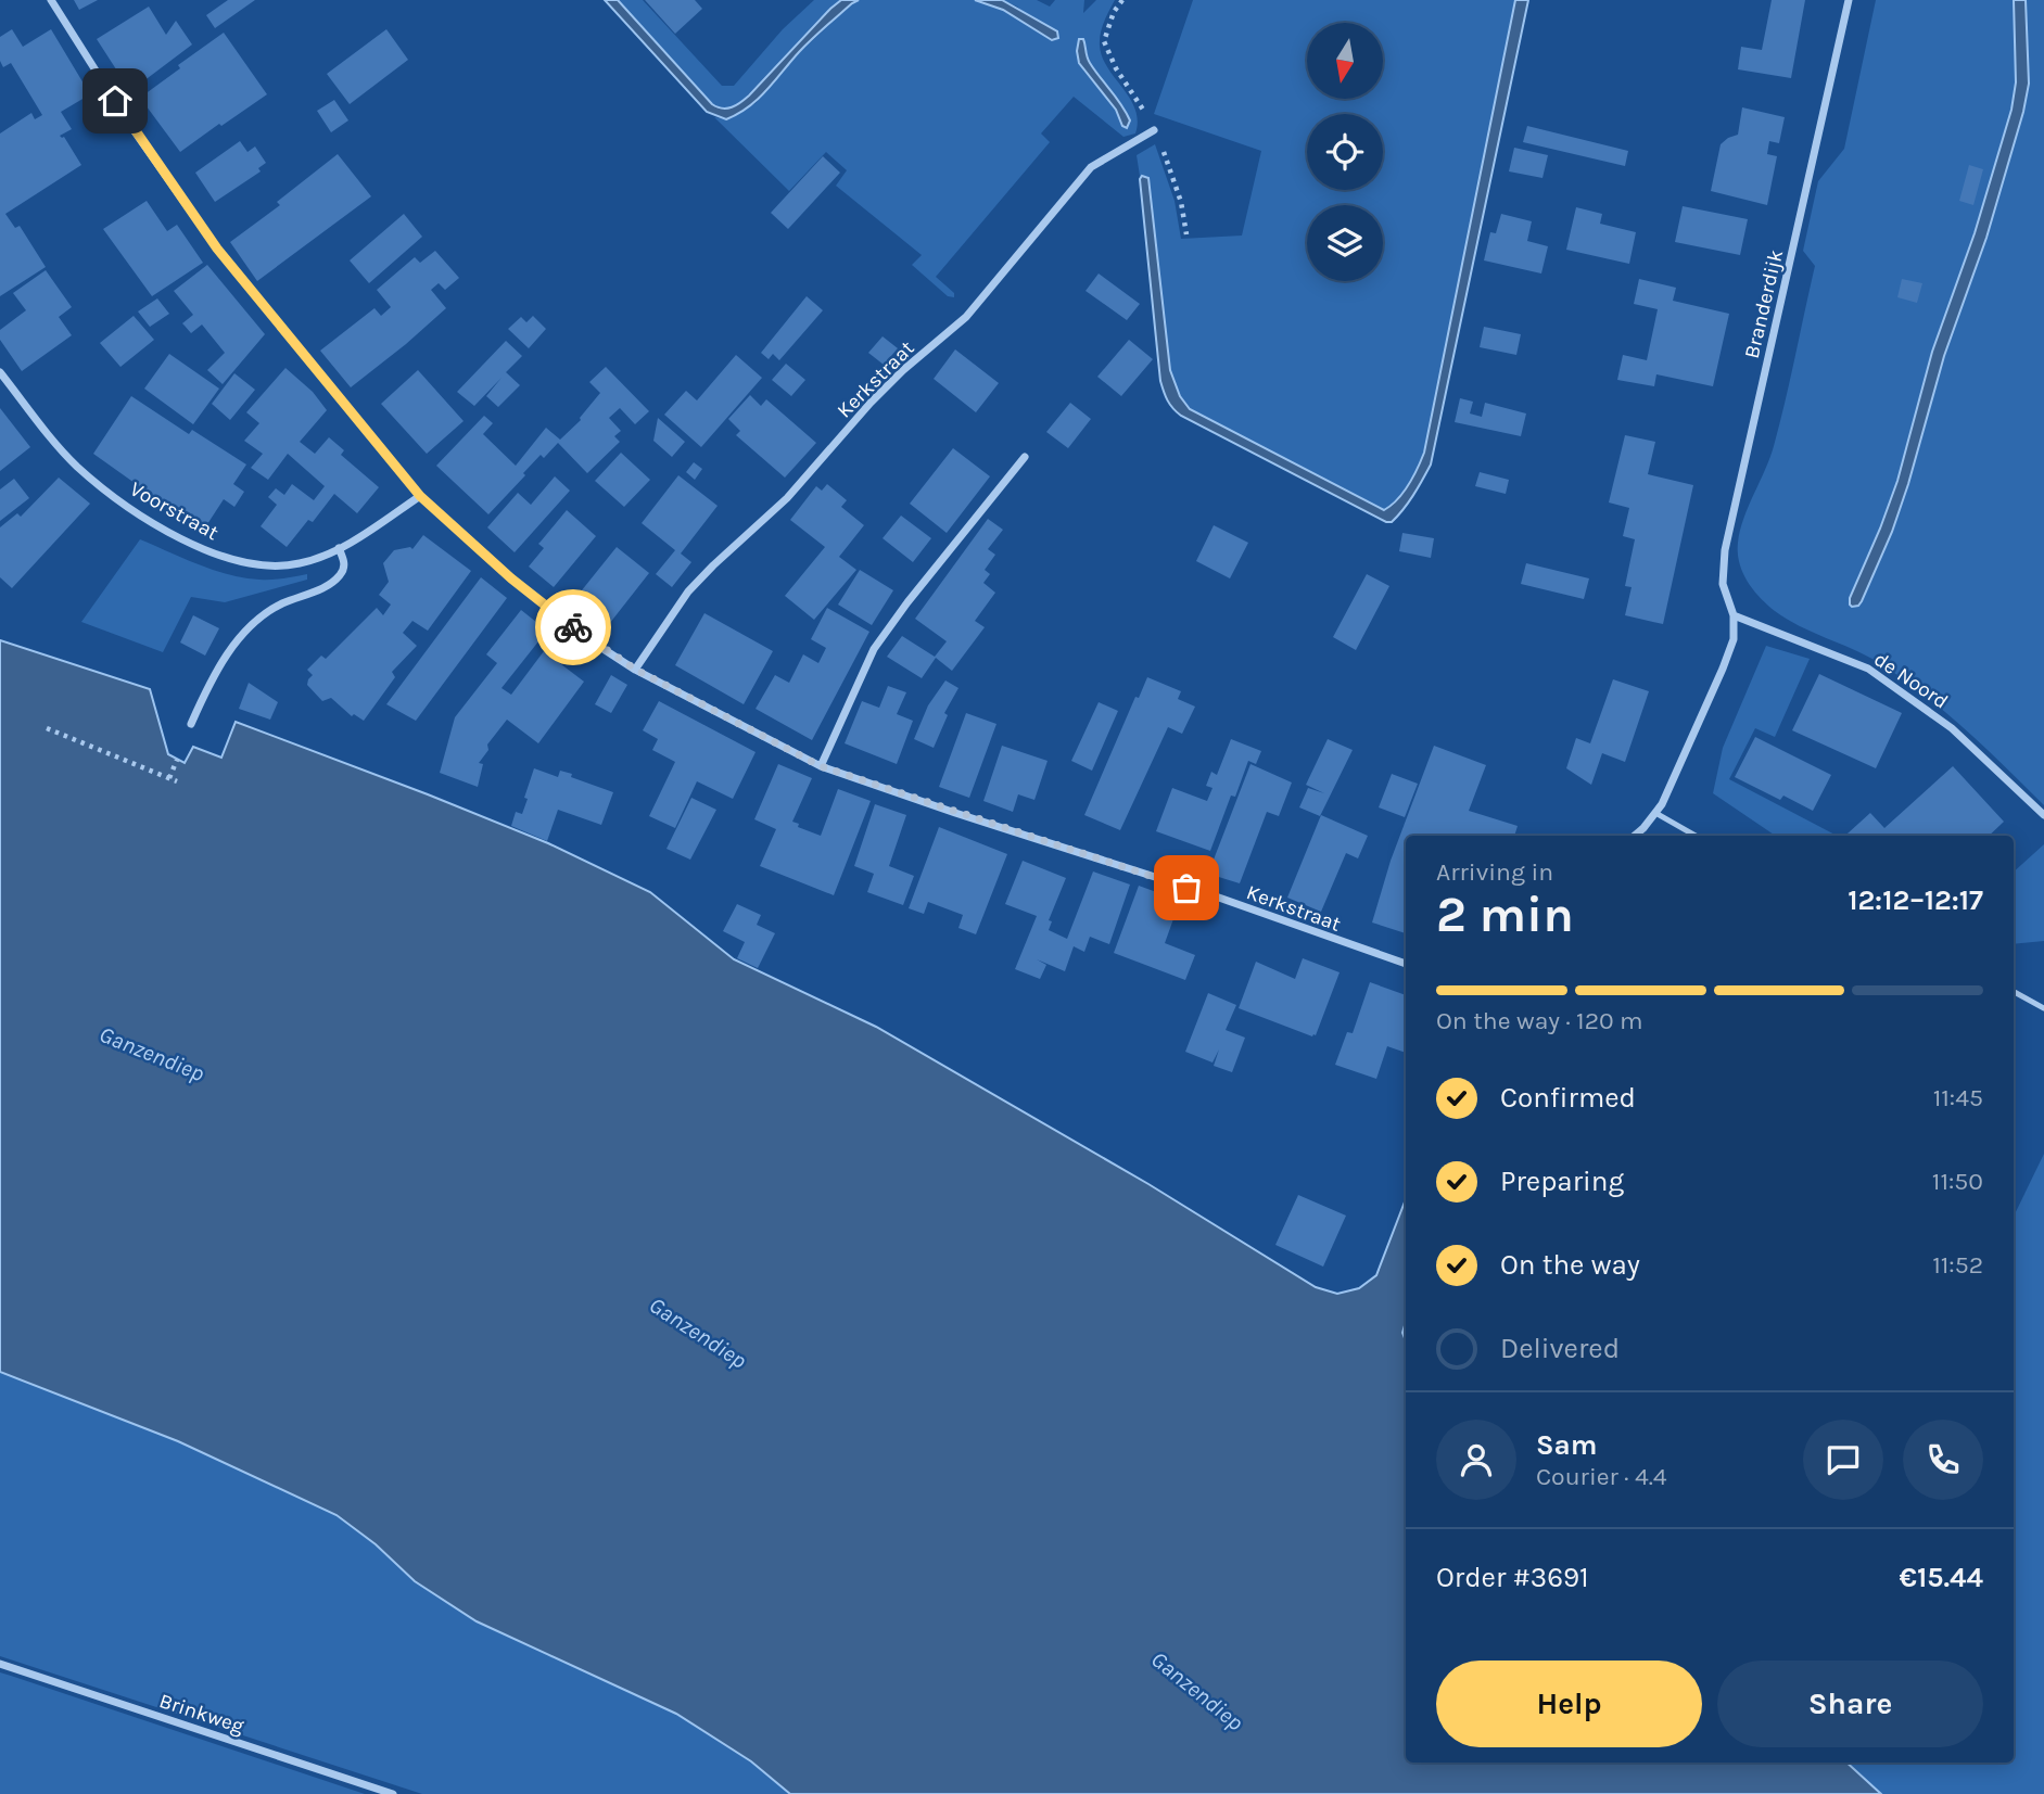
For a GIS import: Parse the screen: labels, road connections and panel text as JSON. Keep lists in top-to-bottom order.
{
  "streets": {
    "street": [
      "Branderdijk",
      "Kerkstraat",
      "Voorstraat",
      "de Noord",
      "Brinkweg"
    ]
  },
  "crossings": [
    ["Branderdijk", "de Noord"],
    ["Kerkstraat", "Voorstraat"]
  ],
  "water": ["Ganzendiep"],
  "north": "bottom",
  "page": {
    "heading": ["2 min", "Arriving in", "12:12–12:17"],
    "panel": [
      "Sam",
      "Courier · 4.4",
      "Order #3691",
      "€15.44"
    ],
    "bar": "On the way · 120 m",
    "list": [
      ["Confirmed", "11:45"],
      ["Preparing", "11:50"],
      ["On the way", "11:52"],
      "Delivered"
    ],
    "buttons": ["Help", "Share"]
  }
}
